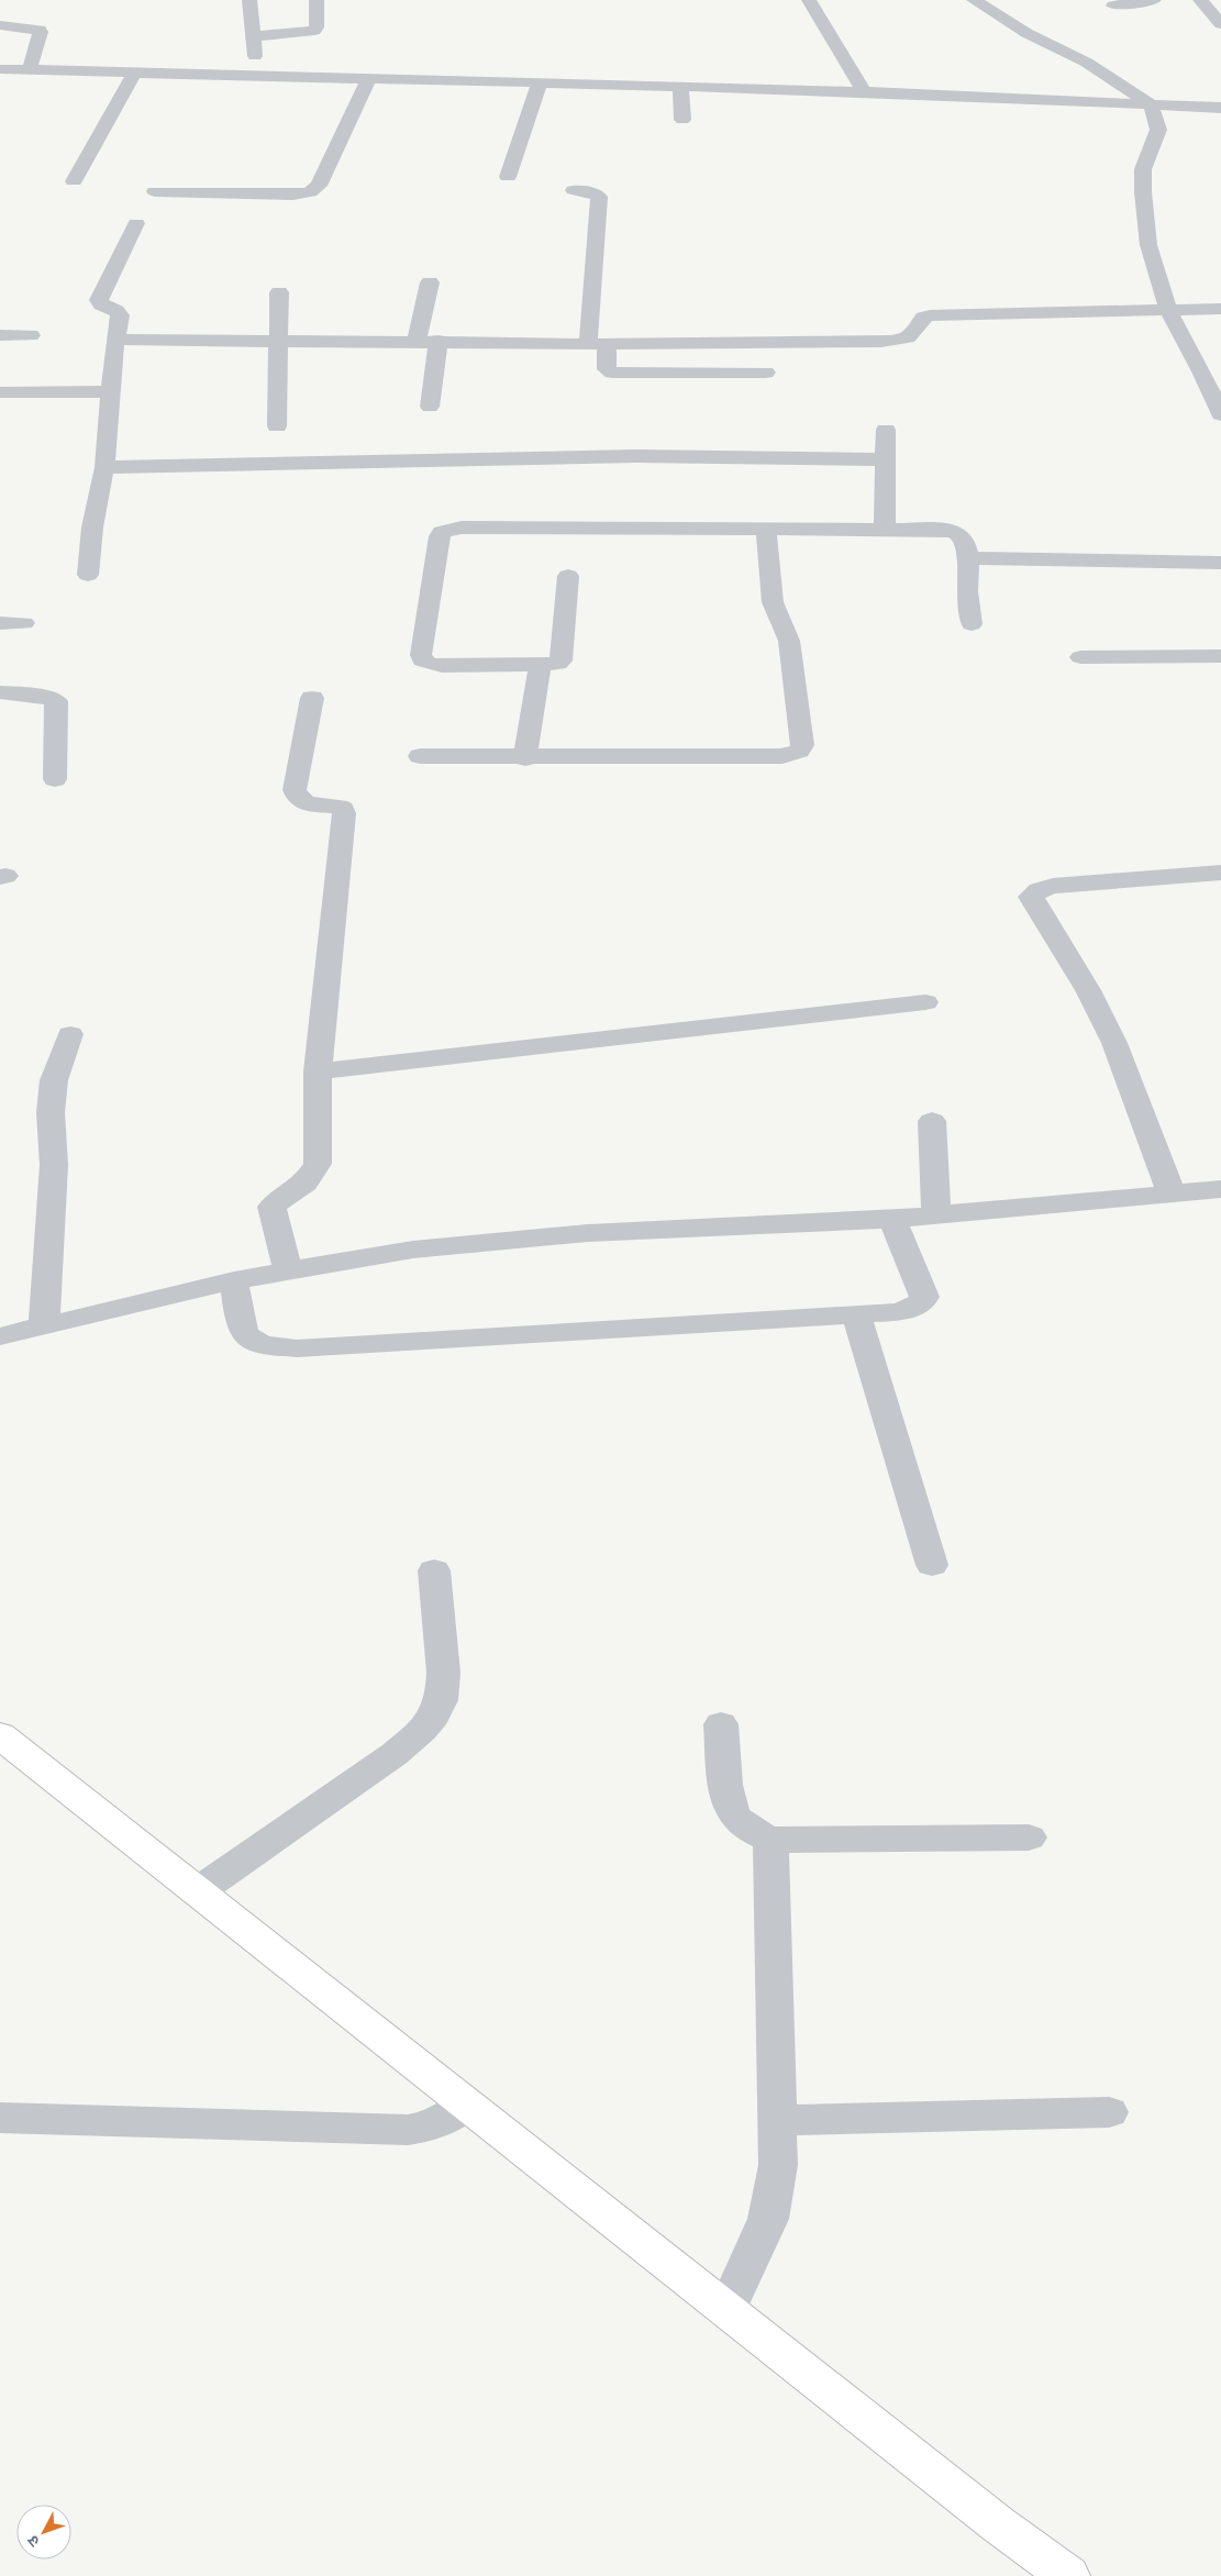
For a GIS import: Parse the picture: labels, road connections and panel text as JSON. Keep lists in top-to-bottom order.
{
  "north": "bottom left"
}
